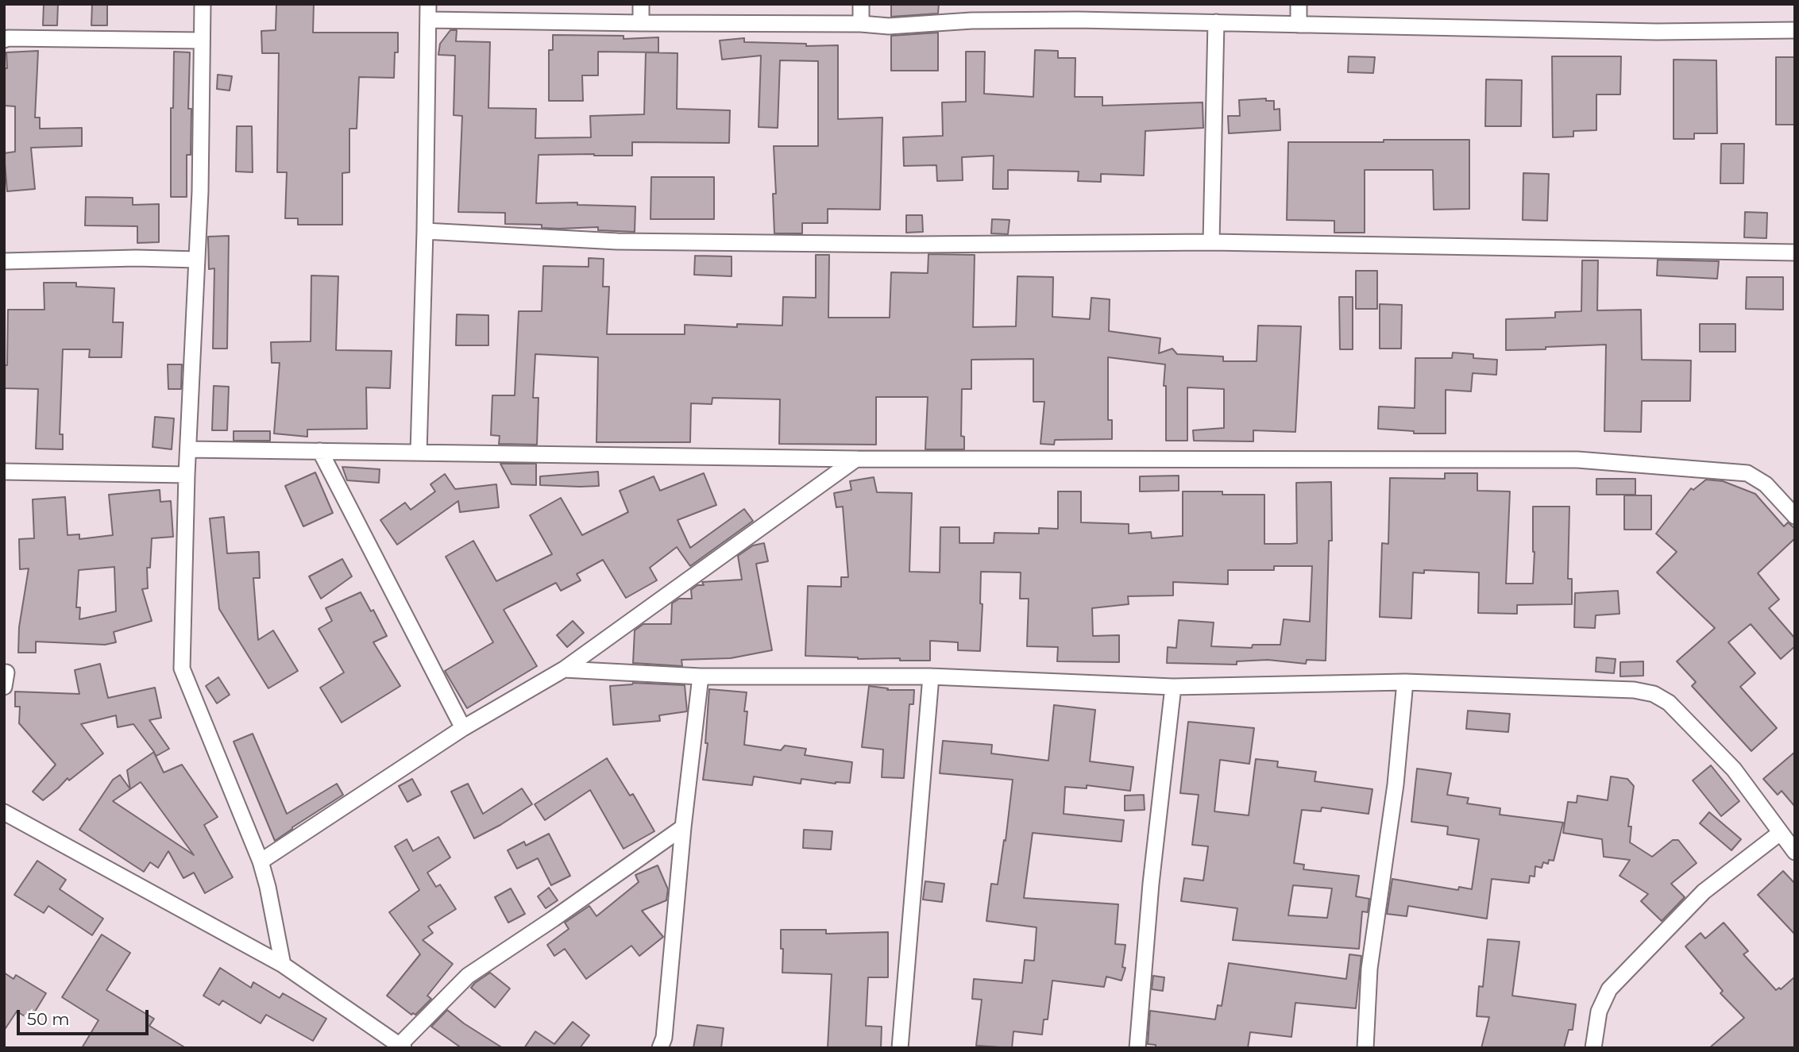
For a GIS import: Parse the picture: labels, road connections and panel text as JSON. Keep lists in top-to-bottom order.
{
  "scale_bar": "50 m"
}
